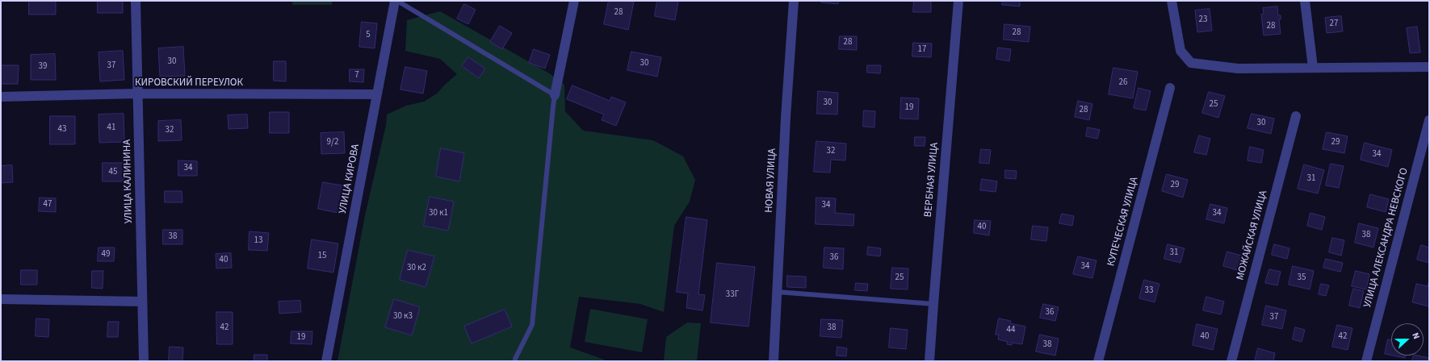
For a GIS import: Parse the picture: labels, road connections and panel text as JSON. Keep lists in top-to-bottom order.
{
  "streets": {
    "street": [
      "КИРОВСКИЙ ПЕРЕУЛОК",
      "УЛИЦА КИРОВА",
      "ВЕРБНАЯ УЛИЦА",
      "НОВАЯ УЛИЦА",
      "УЛИЦА КАЛИНИНА",
      "КУПЕЧЕСКАЯ УЛИЦА",
      "МОЖАЙСКАЯ УЛИЦА",
      "УЛИЦА АЛЕКСАНДРА НЕВСКОГО"
    ]
  },
  "crossings": [
    ["КИРОВСКИЙ ПЕРЕУЛОК", "УЛИЦА КИРОВА"],
    ["КИРОВСКИЙ ПЕРЕУЛОК", "УЛИЦА КАЛИНИНА"]
  ],
  "house_numbers": [
    "28",
    "23",
    "27",
    "28",
    "28",
    "5",
    "28",
    "17",
    "30",
    "30",
    "37",
    "39",
    "7",
    "26",
    "30",
    "25",
    "19",
    "28",
    "30",
    "41",
    "43",
    "32",
    "9/2",
    "29",
    "32",
    "34",
    "34",
    "45",
    "31",
    "29",
    "47",
    "34",
    "30 к1",
    "34",
    "40",
    "38",
    "38",
    "13",
    "31",
    "49",
    "15",
    "36",
    "40",
    "34",
    "30 к2",
    "25",
    "35",
    "33",
    "33Г",
    "36",
    "30 к3",
    "37",
    "42",
    "38",
    "44",
    "40",
    "42",
    "19",
    "38"
  ],
  "north": "right"
}
